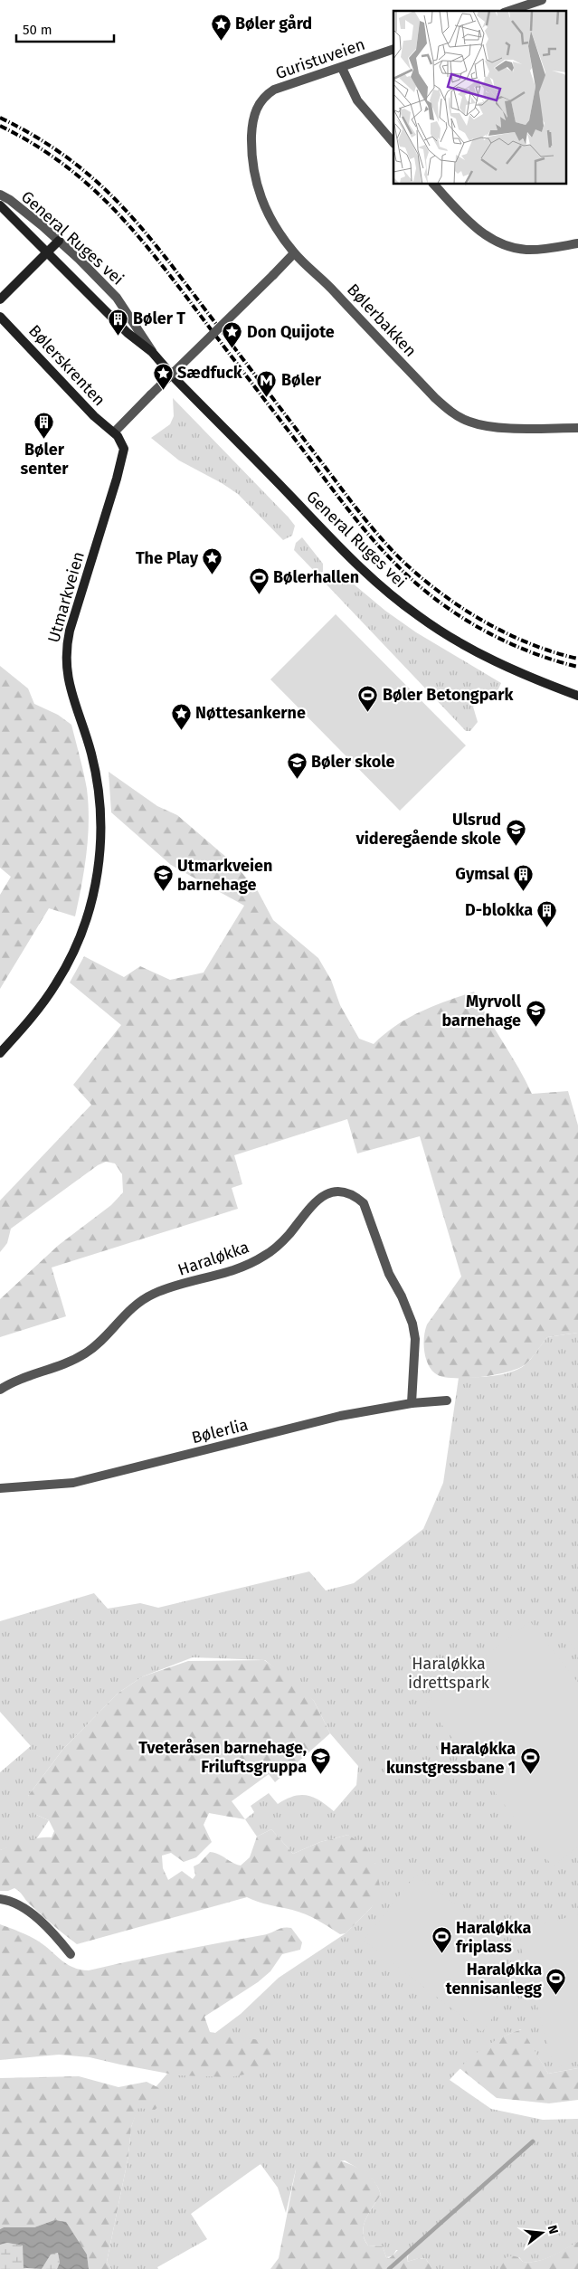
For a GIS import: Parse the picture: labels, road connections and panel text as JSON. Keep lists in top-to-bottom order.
{
  "streets": {
    "street": [
      "Guristuveien",
      "General Ruges vei",
      "Bølerbakken",
      "Bølerskrenten",
      "Utmarkveien",
      "Haraløkka",
      "Bølerlia"
    ]
  },
  "crossings": [
    ["Guristuveien", "Bølerbakken"],
    ["Bølerskrenten", "Utmarkveien"],
    ["Haraløkka", "Bølerlia"]
  ],
  "parks": ["Haraløkka idrettspark"],
  "places": {
    "place": [
      "Bøler gård",
      "Don Quijote",
      "Sædfuck",
      "The Play",
      "Nøttesankerne"
    ],
    "building": [
      "Bøler T",
      "Bøler senter",
      "Gymsal",
      "D-blokka"
    ],
    "metro station": ["Bøler"],
    "sports": [
      "Bølerhallen",
      "Bøler Betongpark",
      "Haraløkka kunstgressbane 1",
      "Haraløkka friplass",
      "Haraløkka tennisanlegg"
    ],
    "school or university": [
      "Bøler skole",
      "Ulsrud videregående skole",
      "Utmarkveien barnehage",
      "Myrvoll barnehage",
      "Tveteråsen barnehage, Friluftsgruppa"
    ]
  },
  "scale_bar": "50 m",
  "north": "right"
}
